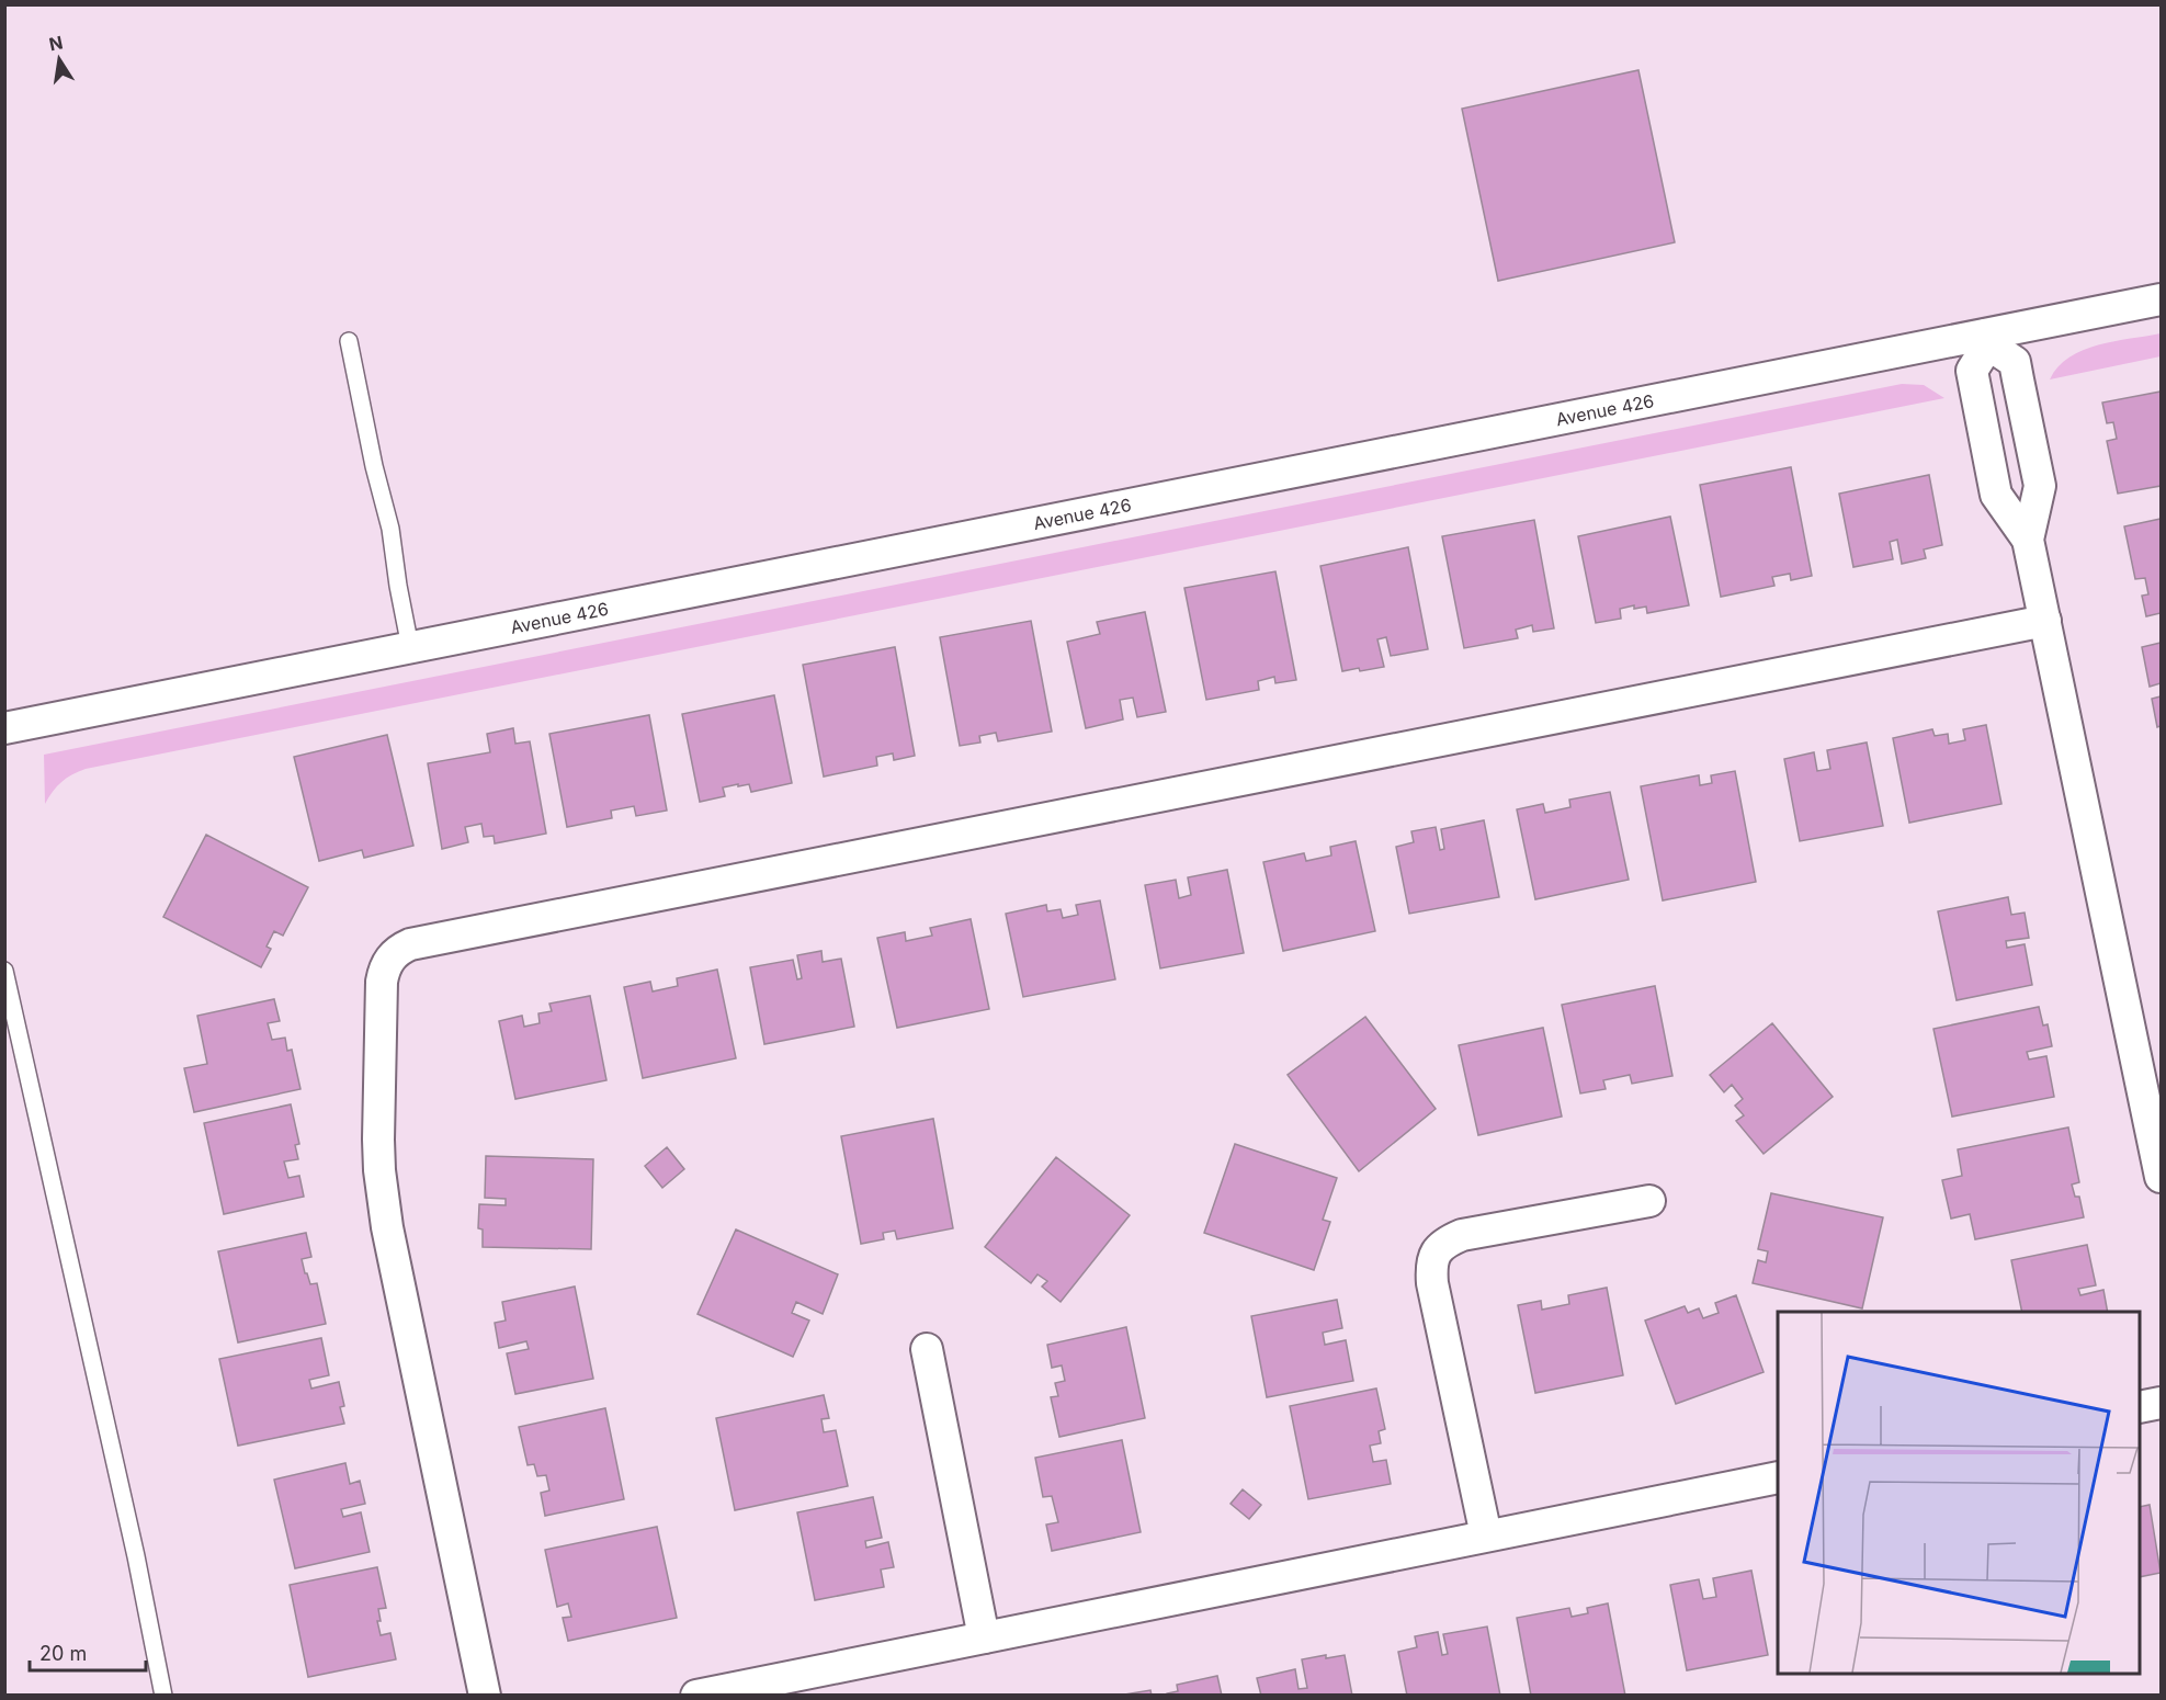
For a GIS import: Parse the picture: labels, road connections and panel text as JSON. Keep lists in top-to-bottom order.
{
  "streets": {
    "street": ["Avenue 426"]
  },
  "scale_bar": "20 m",
  "north": "top"
}
